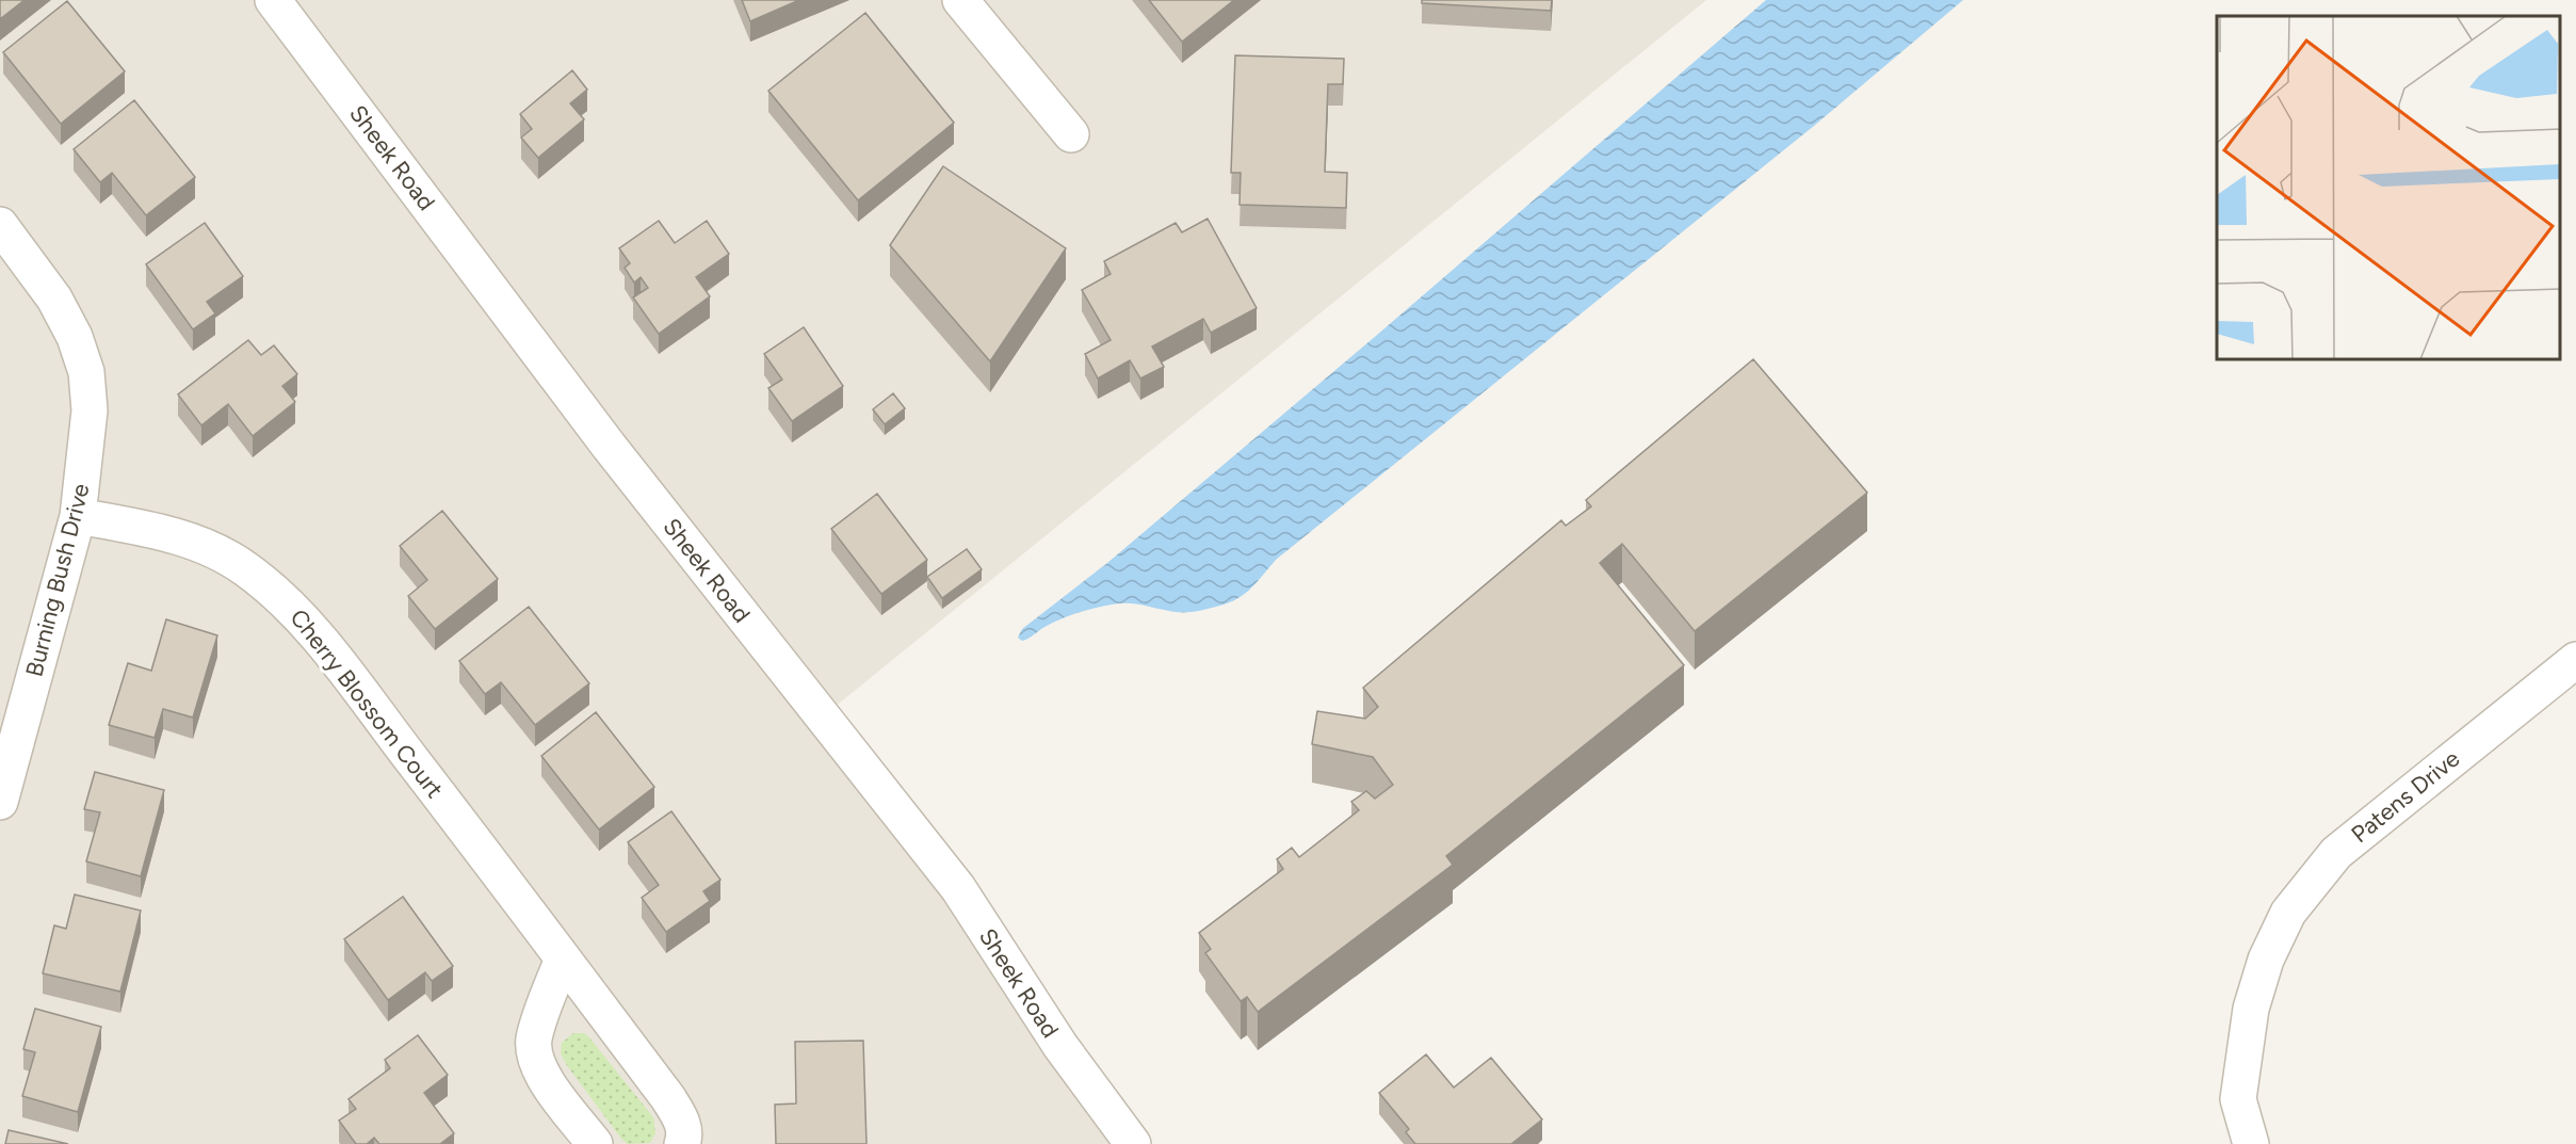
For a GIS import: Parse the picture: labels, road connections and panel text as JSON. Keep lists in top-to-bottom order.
{
  "streets": {
    "street": [
      "Sheek Road",
      "Burning Bush Drive",
      "Cherry Blossom Court",
      "Patens Drive"
    ]
  },
  "crossings": [
    ["Burning Bush Drive", "Cherry Blossom Court"]
  ]
}
